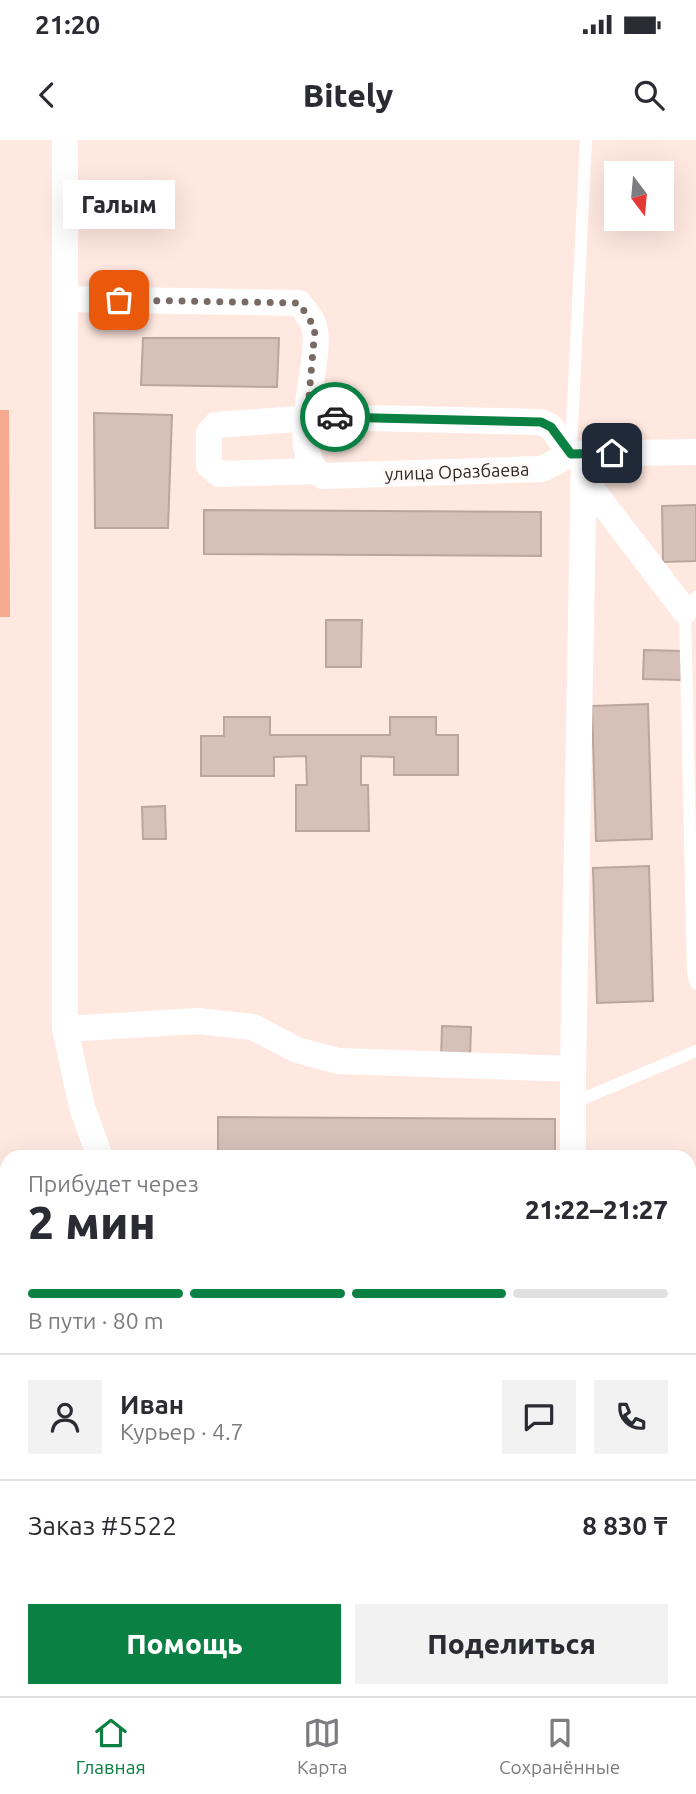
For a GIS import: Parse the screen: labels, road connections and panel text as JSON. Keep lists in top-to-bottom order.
{
  "streets": {
    "street": ["улица Оразбаева"]
  },
  "places": ["Галым"],
  "north": "bottom",
  "page": {
    "status": "21:20",
    "header": "Bitely",
    "bubble": "Галым",
    "heading": ["2 мин", "Прибудет через", "21:22–21:27"],
    "panel": [
      "Иван",
      "Курьер · 4.7",
      "Заказ #5522",
      "8 830 ₸"
    ],
    "bar": "В пути · 80 m",
    "buttons": ["Помощь", "Поделиться"],
    "tabs": ["Главная", "Карта", "Сохранённые"]
  }
}
